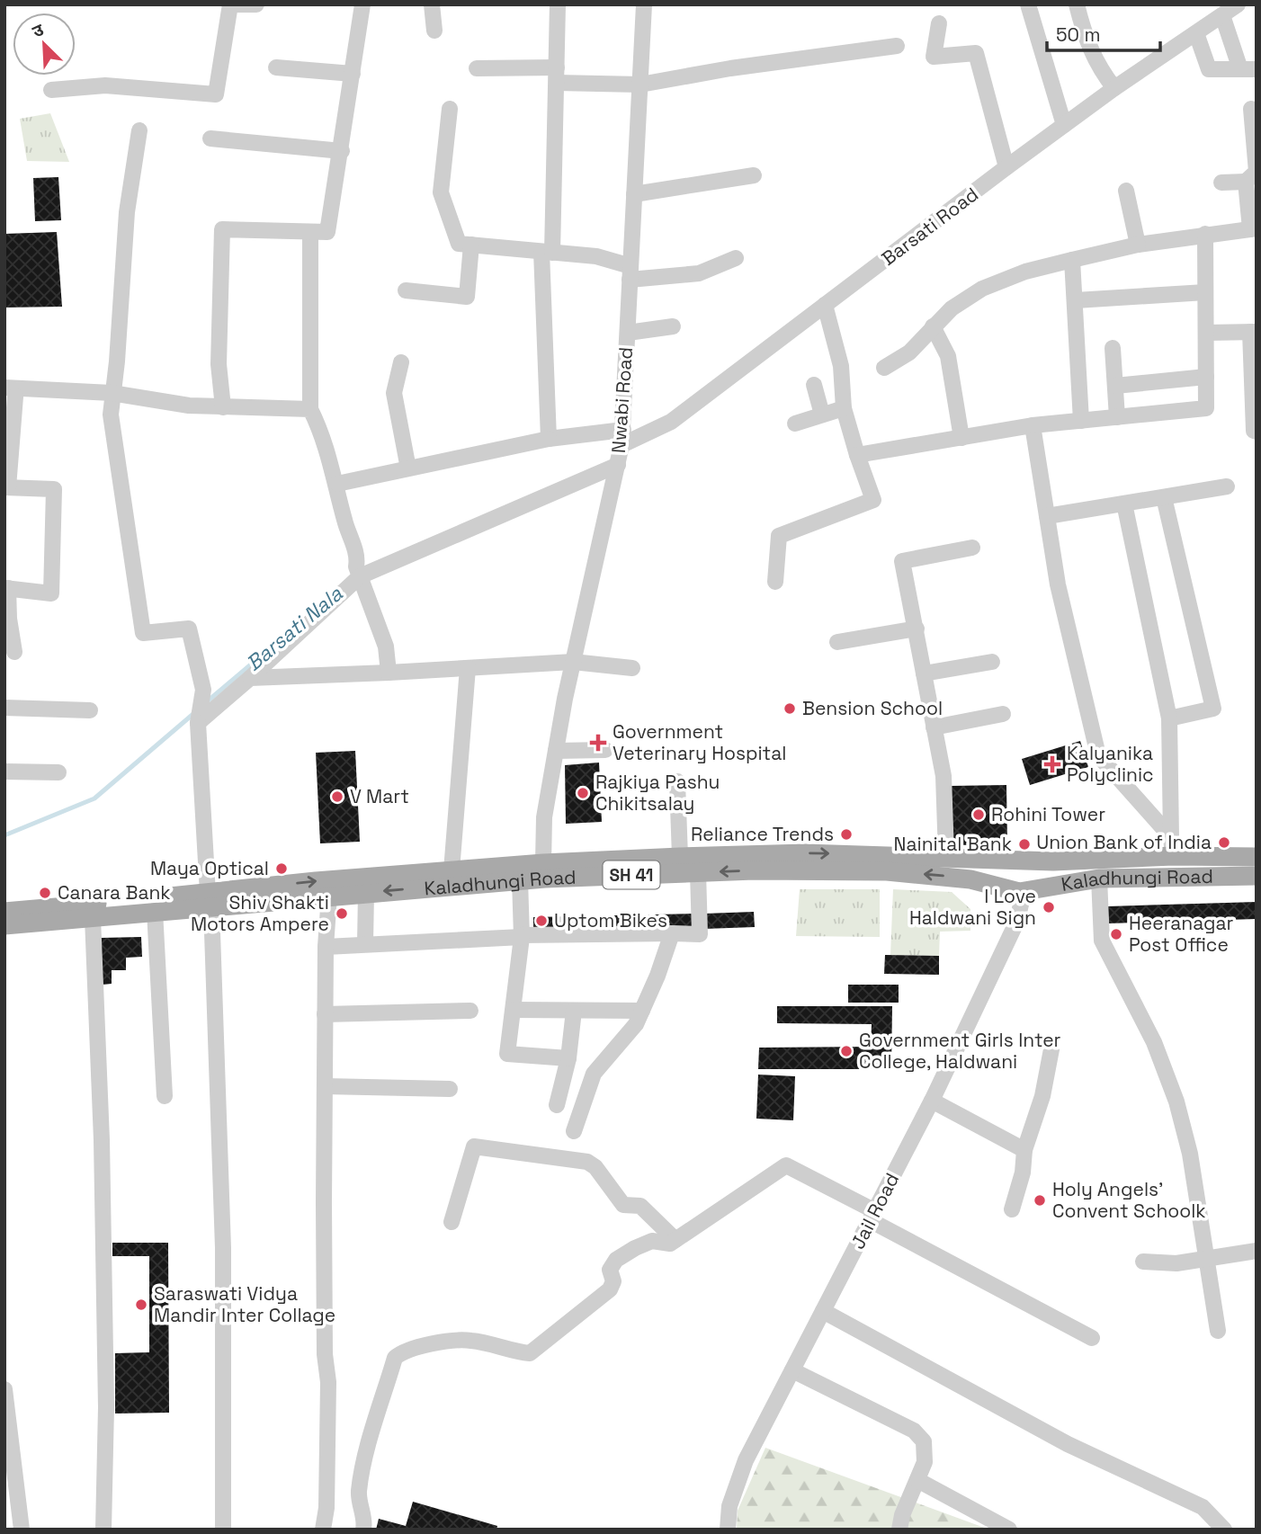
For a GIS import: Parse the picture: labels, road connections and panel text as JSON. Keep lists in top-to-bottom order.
{
  "streets": {
    "main road": ["SH 41", "Kaladhungi Road"],
    "street": ["Barsati Road", "Nwabi Road", "Jail Road"]
  },
  "crossings": [
    ["Barsati Road", "Nwabi Road"],
    ["Nwabi Road", "Kaladhungi Road"],
    ["Kaladhungi Road", "Jail Road"]
  ],
  "water": ["Barsati Nala"],
  "places": {
    "other": [
      "Bension School",
      "Rajkiya Pashu Chikitsalay",
      "V Mart",
      "Rohini Tower",
      "Reliance Trends",
      "Union Bank of India",
      "Nainital Bank",
      "Maya Optical",
      "Canara Bank",
      "I Love Haldwani Sign",
      "Shiv Shakti Motors Ampere",
      "Uptom Bikes",
      "Heeranagar Post Office",
      "Government Girls Inter College, Haldwani",
      "Holy Angels' Convent Schoolk",
      "Saraswati Vidya Mandir Inter Collage"
    ],
    "health": ["Government Veterinary Hospital", "Kalyanika Polyclinic"]
  },
  "scale_bar": "50 m",
  "north": "top left"
}
